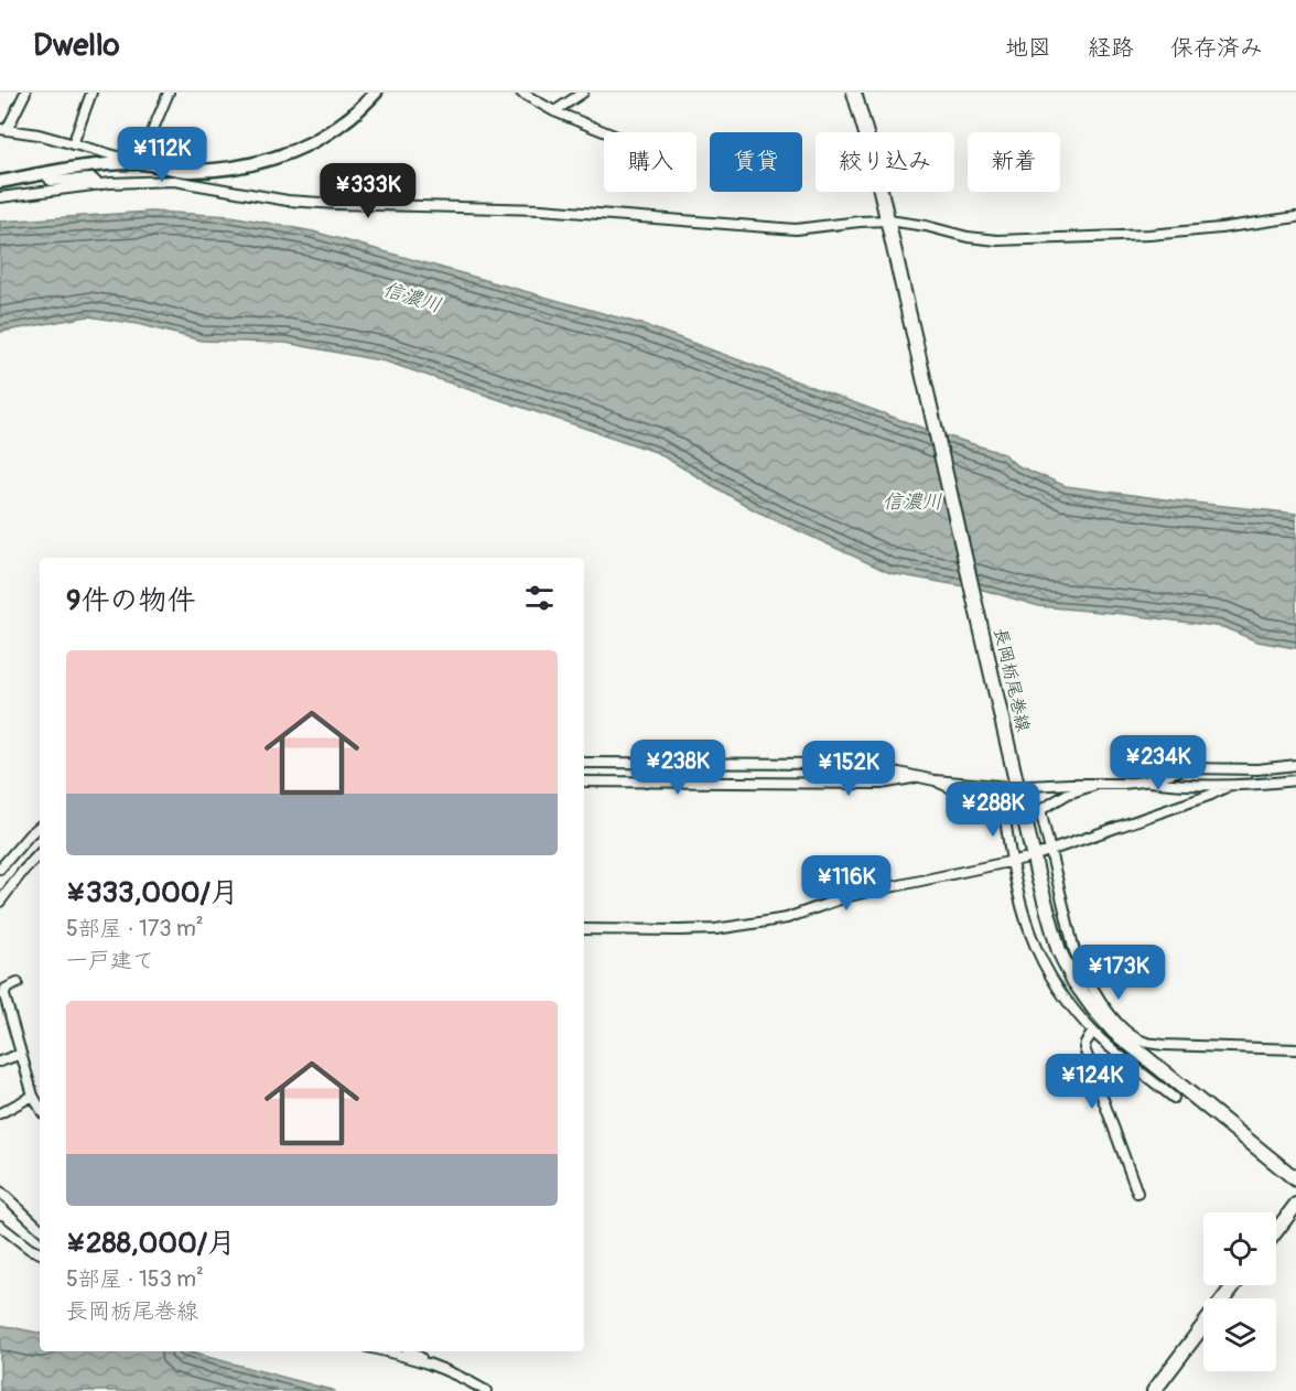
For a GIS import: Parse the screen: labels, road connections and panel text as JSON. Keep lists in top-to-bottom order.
{
  "streets": {
    "main road": ["長岡栃尾巻線"]
  },
  "water": ["信濃川"],
  "page": {
    "header": "Dwello",
    "nav": ["地図", "経路", "保存済み"],
    "price": [
      "¥112K",
      "¥333K",
      "¥234K",
      "¥238K",
      "¥152K",
      "¥288K",
      "¥116K",
      "¥173K",
      "¥124K"
    ],
    "chip": [
      "購入",
      "賃貸",
      "絞り込み",
      "新着"
    ],
    "heading": "9件の物件",
    "list": [
      {
        "name": "¥333,000/月",
        "note": "5部屋 · 173 m² · 一戸建て"
      },
      {
        "name": "¥288,000/月",
        "note": "5部屋 · 153 m² · 長岡栃尾巻線"
      }
    ]
  }
}
